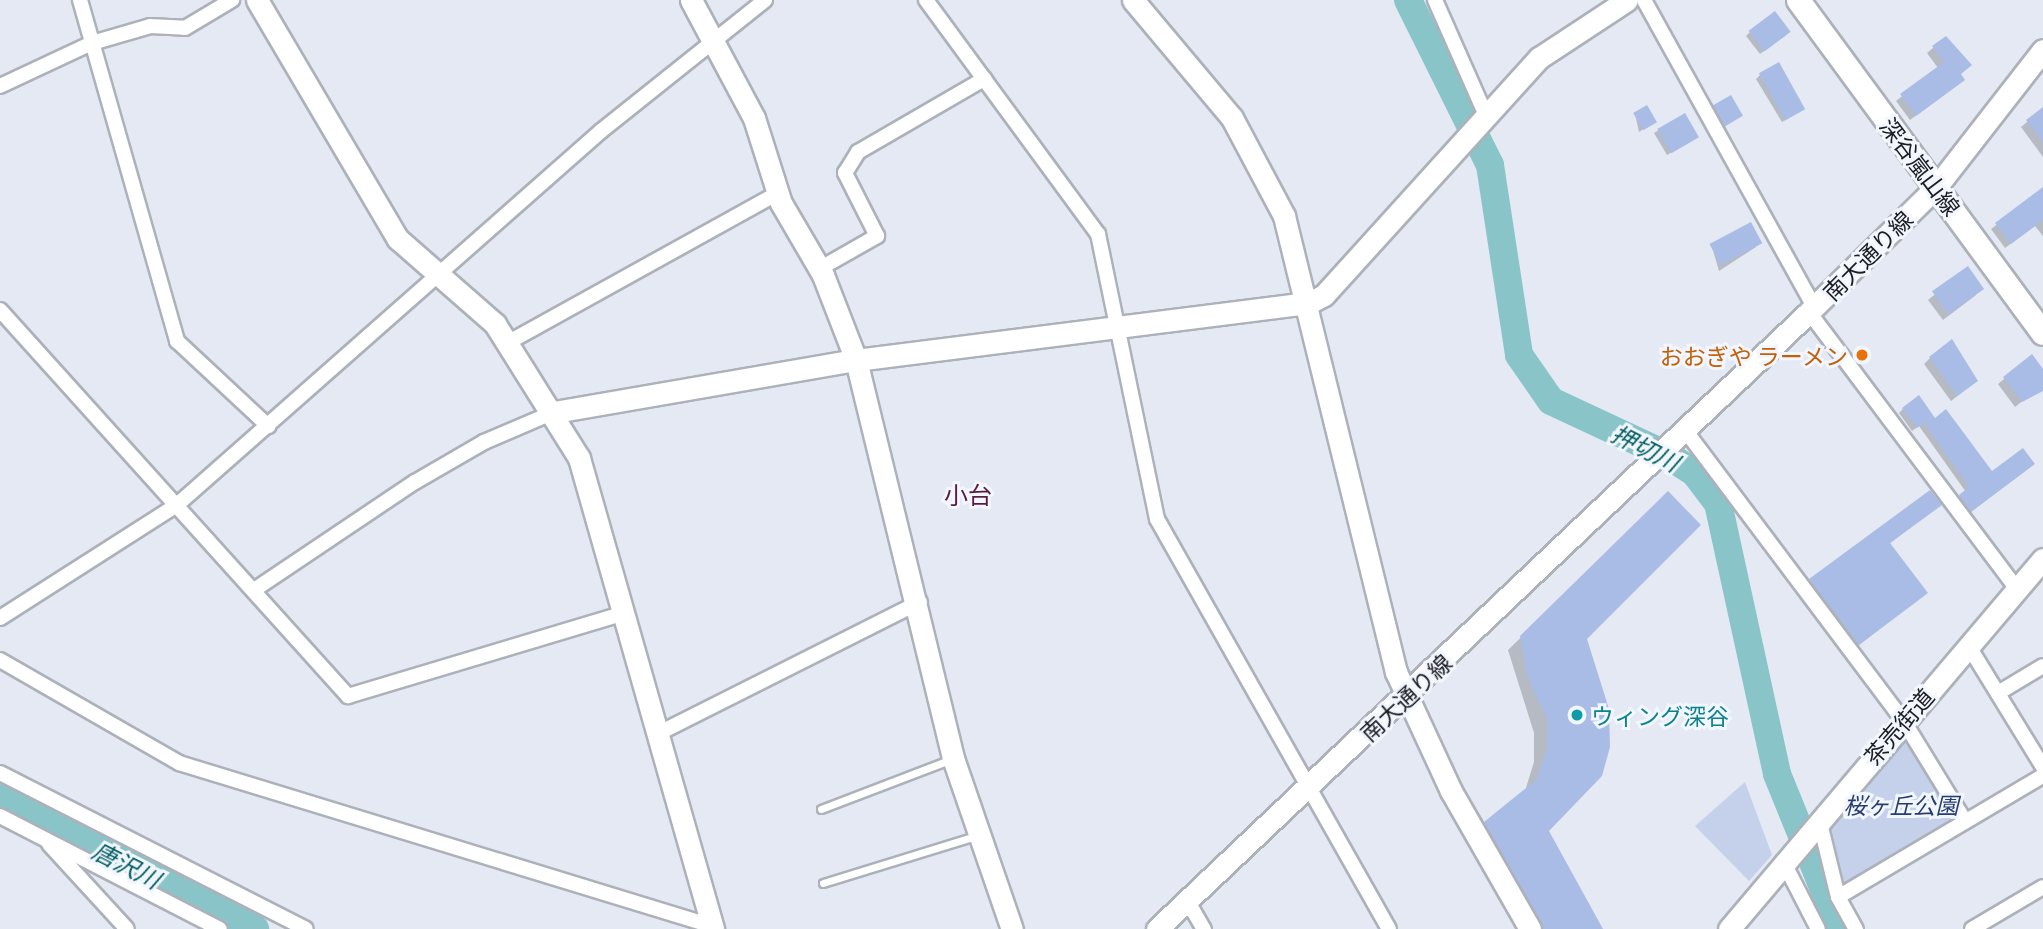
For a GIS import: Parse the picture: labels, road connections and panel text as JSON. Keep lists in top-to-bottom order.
{
  "streets": {
    "main road": ["深谷嵐山線"],
    "street": ["南大通り線", "茶売街道"]
  },
  "crossings": [
    ["深谷嵐山線", "南大通り線"]
  ],
  "districts": ["小台"],
  "water": ["押切川", "唐沢川"],
  "parks": ["桜ヶ丘公園"],
  "places": ["おおぎや ラーメン", "ウィング深谷"]
}
